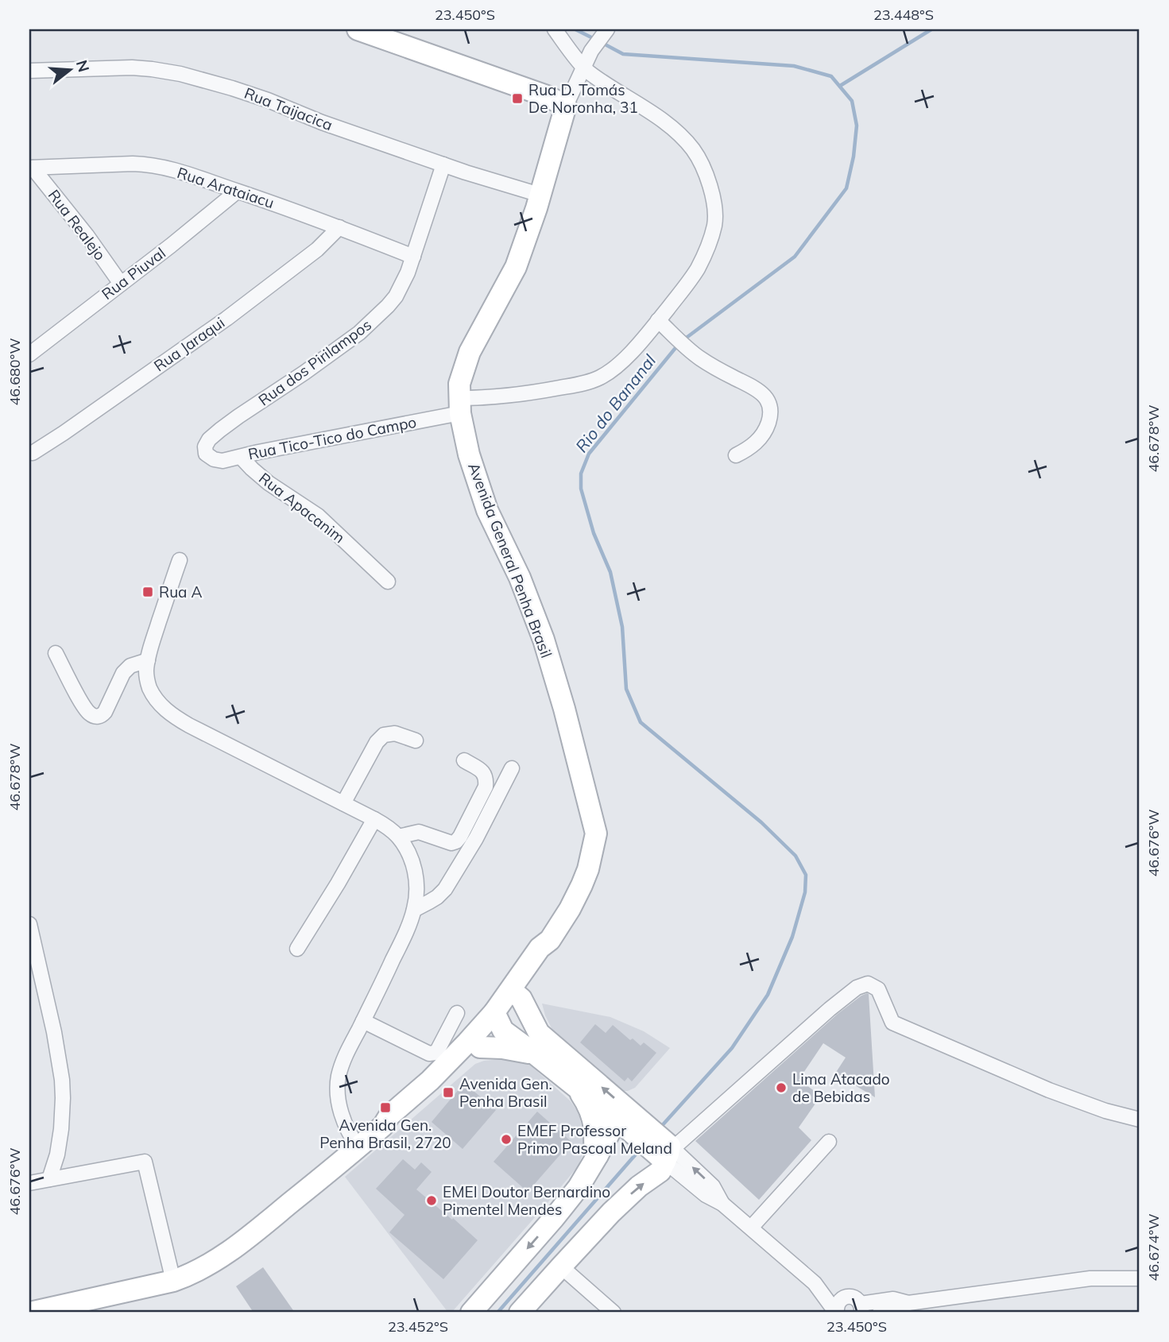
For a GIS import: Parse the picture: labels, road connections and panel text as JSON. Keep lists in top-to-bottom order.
{
  "streets": {
    "main road": ["Avenida General Penha Brasil"],
    "street": [
      "Rua Taijacica",
      "Rua Arataiacu",
      "Rua Realejo",
      "Rua Piuval",
      "Rua Jaraqui",
      "Rua dos Pirilampos",
      "Rua Tico-Tico do Campo",
      "Rua Apacanim"
    ]
  },
  "crossings": [
    ["Rua Taijacica", "Rua dos Pirilampos"],
    ["Rua Taijacica", "Avenida General Penha Brasil"],
    ["Rua Arataiacu", "Rua Realejo"],
    ["Rua Arataiacu", "Rua Piuval"],
    ["Rua Arataiacu", "Rua Jaraqui"],
    ["Rua Arataiacu", "Rua dos Pirilampos"],
    ["Rua Realejo", "Rua Piuval"],
    ["Rua dos Pirilampos", "Rua Tico-Tico do Campo"],
    ["Rua Tico-Tico do Campo", "Rua Apacanim"],
    ["Rua Tico-Tico do Campo", "Avenida General Penha Brasil"]
  ],
  "water": ["Rio do Bananal"],
  "places": {
    "transit": [
      "Rua D. Tomás De Noronha, 31",
      "Rua A",
      "Avenida Gen. Penha Brasil",
      "Avenida Gen. Penha Brasil, 2720"
    ],
    "other": ["Lima Atacado de Bebidas", "EMEF Professor Primo Pascoal Meland", "EMEI Doutor Bernardino Pimentel Mendes"]
  },
  "north": "right",
  "coordinates": [
    "23.450°S",
    "23.448°S",
    "46.680°W",
    "46.678°W",
    "46.676°W",
    "46.674°W",
    "23.452°S"
  ]
}
